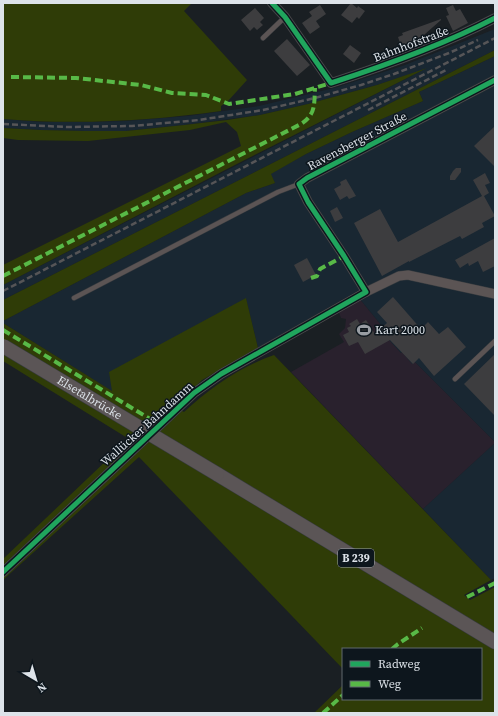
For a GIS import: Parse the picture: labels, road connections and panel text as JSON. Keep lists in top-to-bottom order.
{
  "streets": {
    "main road": ["Elsetalbrücke", "B 239"],
    "street": ["Bahnhofstraße", "Ravensberger Straße", "Wallücker Bahndamm"]
  },
  "crossings": [
    ["Ravensberger Straße", "Wallücker Bahndamm"]
  ],
  "places": {
    "sports": ["Kart 2000"]
  },
  "legend": ["Radweg", "Weg"],
  "north": "bottom right"
}
